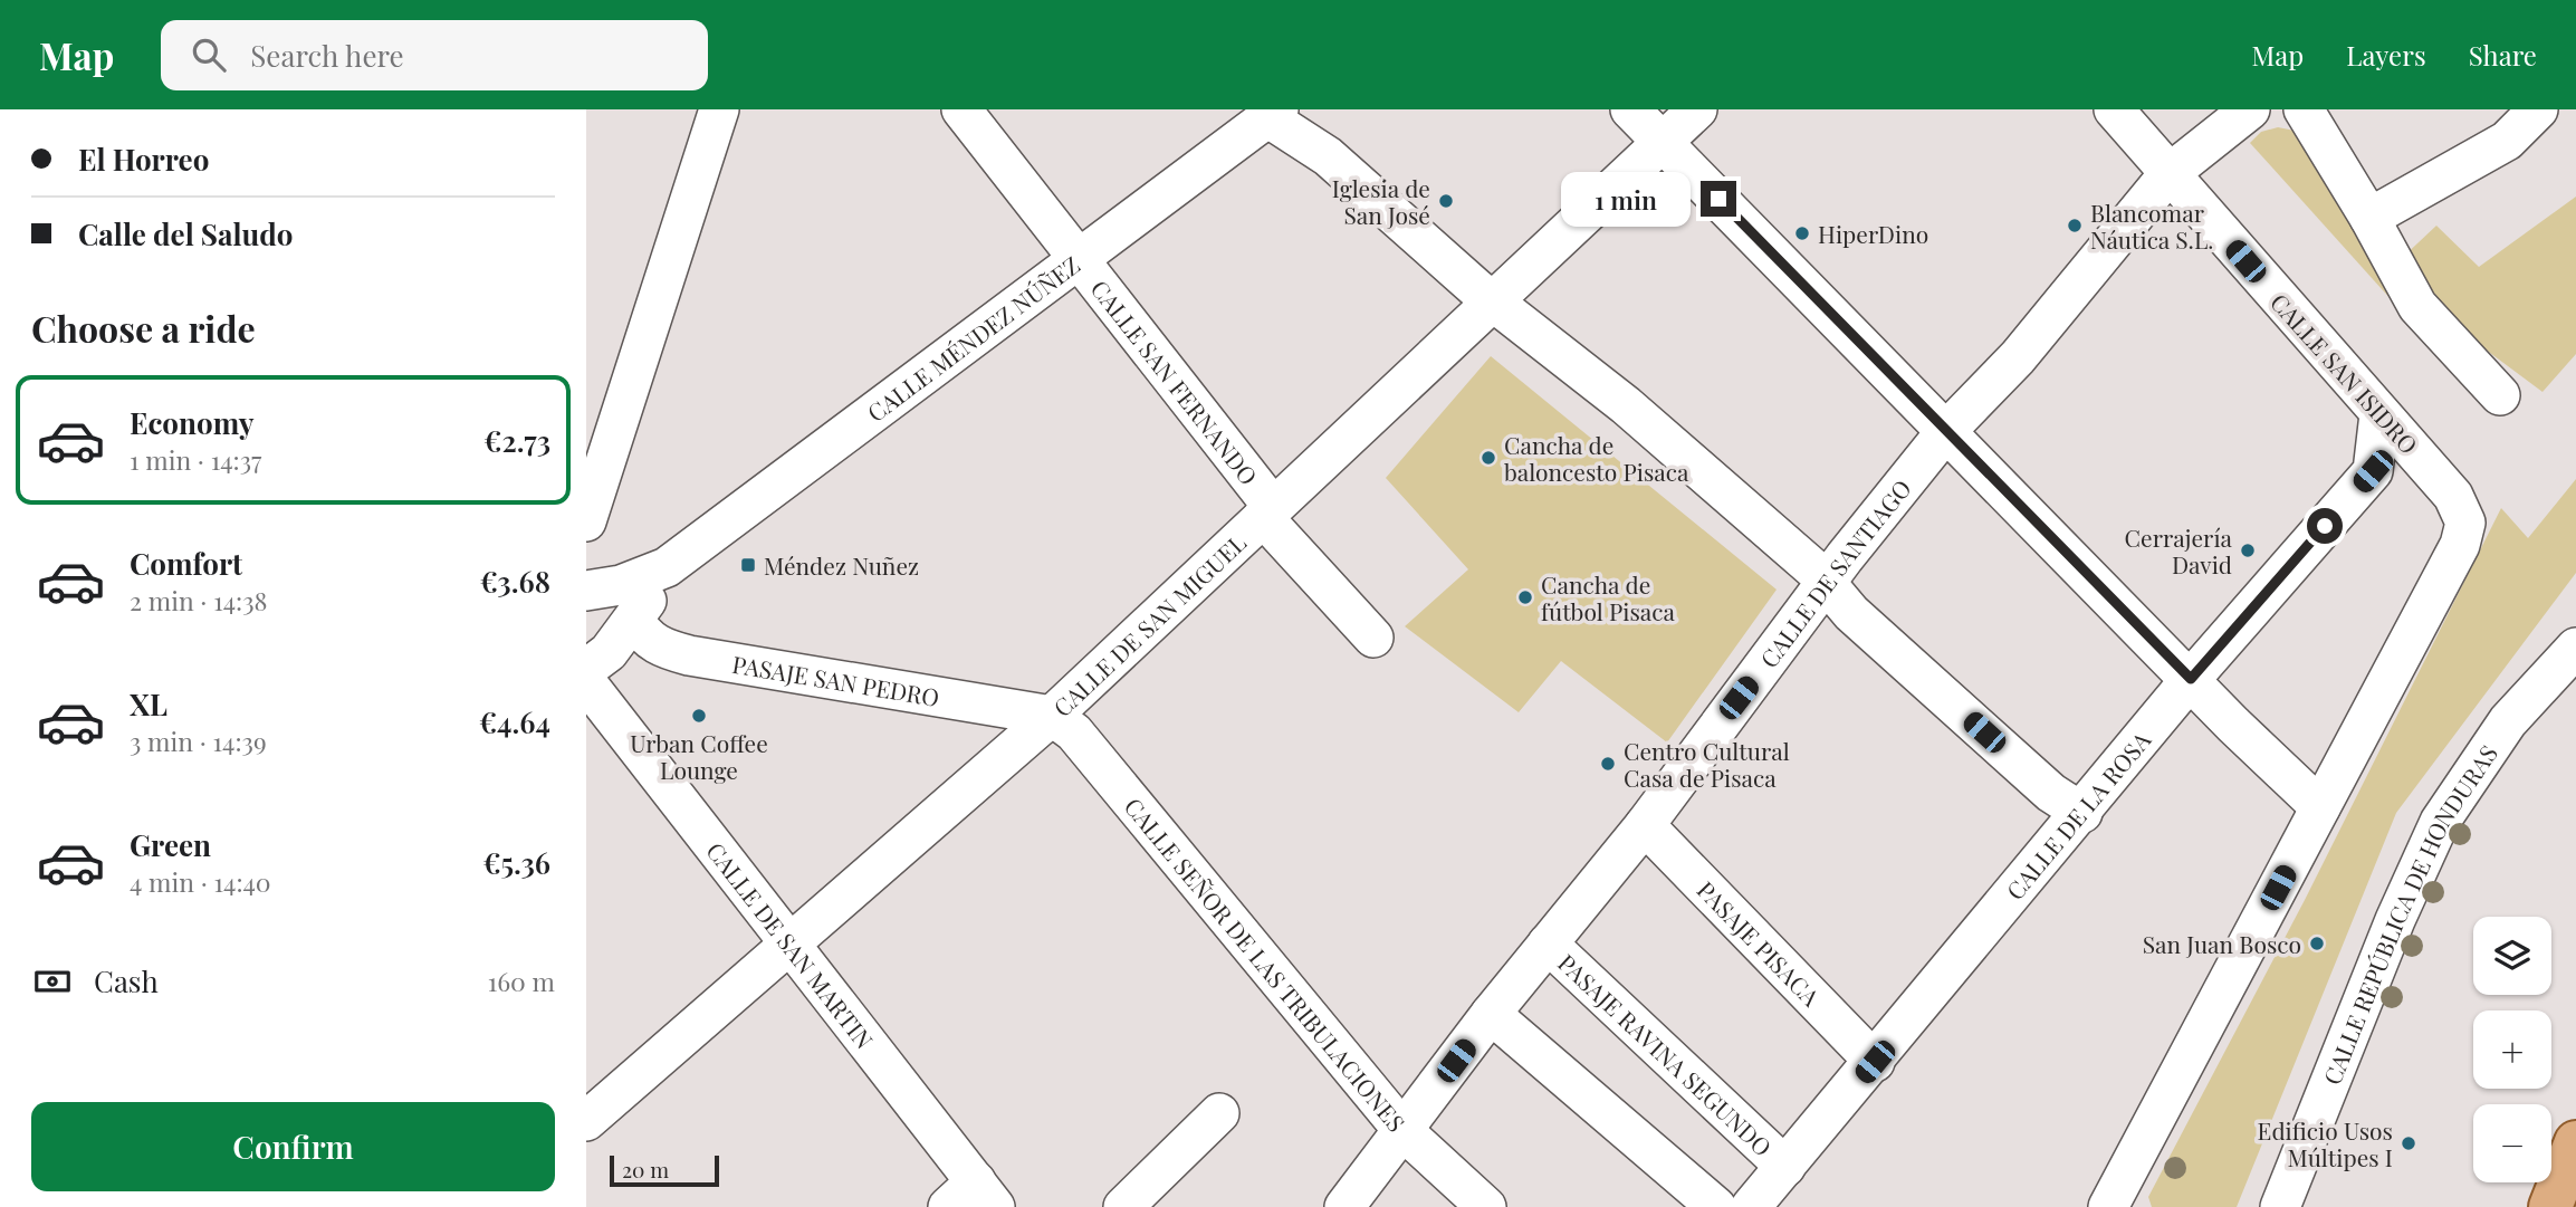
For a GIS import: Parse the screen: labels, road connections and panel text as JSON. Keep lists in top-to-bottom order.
{
  "streets": {
    "street": [
      "CALLE MÉNDEZ NÚÑEZ",
      "CALLE SAN ISIDRO",
      "CALLE SAN FERNANDO",
      "CALLE DE SANTIAGO",
      "CALLE DE SAN MIGUEL",
      "PASAJE SAN PEDRO",
      "CALLE DE LA ROSA",
      "CALLE REPÚBLICA DE HONDURAS",
      "PASAJE PISACA",
      "CALLE DE SAN MARTIN",
      "CALLE SEÑOR DE LAS TRIBULACIONES",
      "PASAJE RAVINA SEGUNDO"
    ]
  },
  "crossings": [
    ["CALLE MÉNDEZ NÚÑEZ", "CALLE SAN FERNANDO"],
    ["CALLE MÉNDEZ NÚÑEZ", "PASAJE SAN PEDRO"],
    ["CALLE SAN ISIDRO", "CALLE DE SANTIAGO"],
    ["CALLE SAN ISIDRO", "CALLE DE LA ROSA"],
    ["CALLE SAN FERNANDO", "CALLE DE SAN MIGUEL"],
    ["CALLE DE SANTIAGO", "PASAJE PISACA"],
    ["CALLE DE SANTIAGO", "CALLE SEÑOR DE LAS TRIBULACIONES"],
    ["CALLE DE SANTIAGO", "PASAJE RAVINA SEGUNDO"],
    ["CALLE DE SAN MIGUEL", "PASAJE SAN PEDRO"],
    ["CALLE DE SAN MIGUEL", "CALLE DE SAN MARTIN"],
    ["CALLE DE SAN MIGUEL", "CALLE SEÑOR DE LAS TRIBULACIONES"],
    ["PASAJE SAN PEDRO", "CALLE SEÑOR DE LAS TRIBULACIONES"],
    ["CALLE DE LA ROSA", "PASAJE PISACA"],
    ["CALLE DE LA ROSA", "PASAJE RAVINA SEGUNDO"]
  ],
  "places": {
    "other": [
      "Iglesia de San José",
      "Blancomar Náutica S.L.",
      "HiperDino",
      "Cancha de baloncesto Pisaca",
      "Cerrajería David",
      "Cancha de fútbol Pisaca",
      "Urban Coffee Lounge",
      "Centro Cultural Casa de Pisaca",
      "San Juan Bosco",
      "Edificio Usos Múltipes I"
    ],
    "transit": ["Méndez Nuñez"]
  },
  "scale_bar": "20 m",
  "page": {
    "header": "Map",
    "search": "Search here",
    "nav": ["Map", "Layers", "Share"],
    "banner": ["El Horreo", "Calle del Saludo"],
    "bubble": "1 min",
    "heading": "Choose a ride",
    "list": [
      {
        "name": "Economy",
        "note": "1 min · 14:37",
        "value": "€2.73"
      },
      {
        "name": "Comfort",
        "note": "2 min · 14:38",
        "value": "€3.68"
      },
      {
        "name": "XL",
        "note": "3 min · 14:39",
        "value": "€4.64"
      },
      {
        "name": "Green",
        "note": "4 min · 14:40",
        "value": "€5.36"
      }
    ],
    "map_buttons": ["+", "−"],
    "pay": ["Cash", "160 m"],
    "buttons": "Confirm",
    "scale": "20 m"
  }
}
